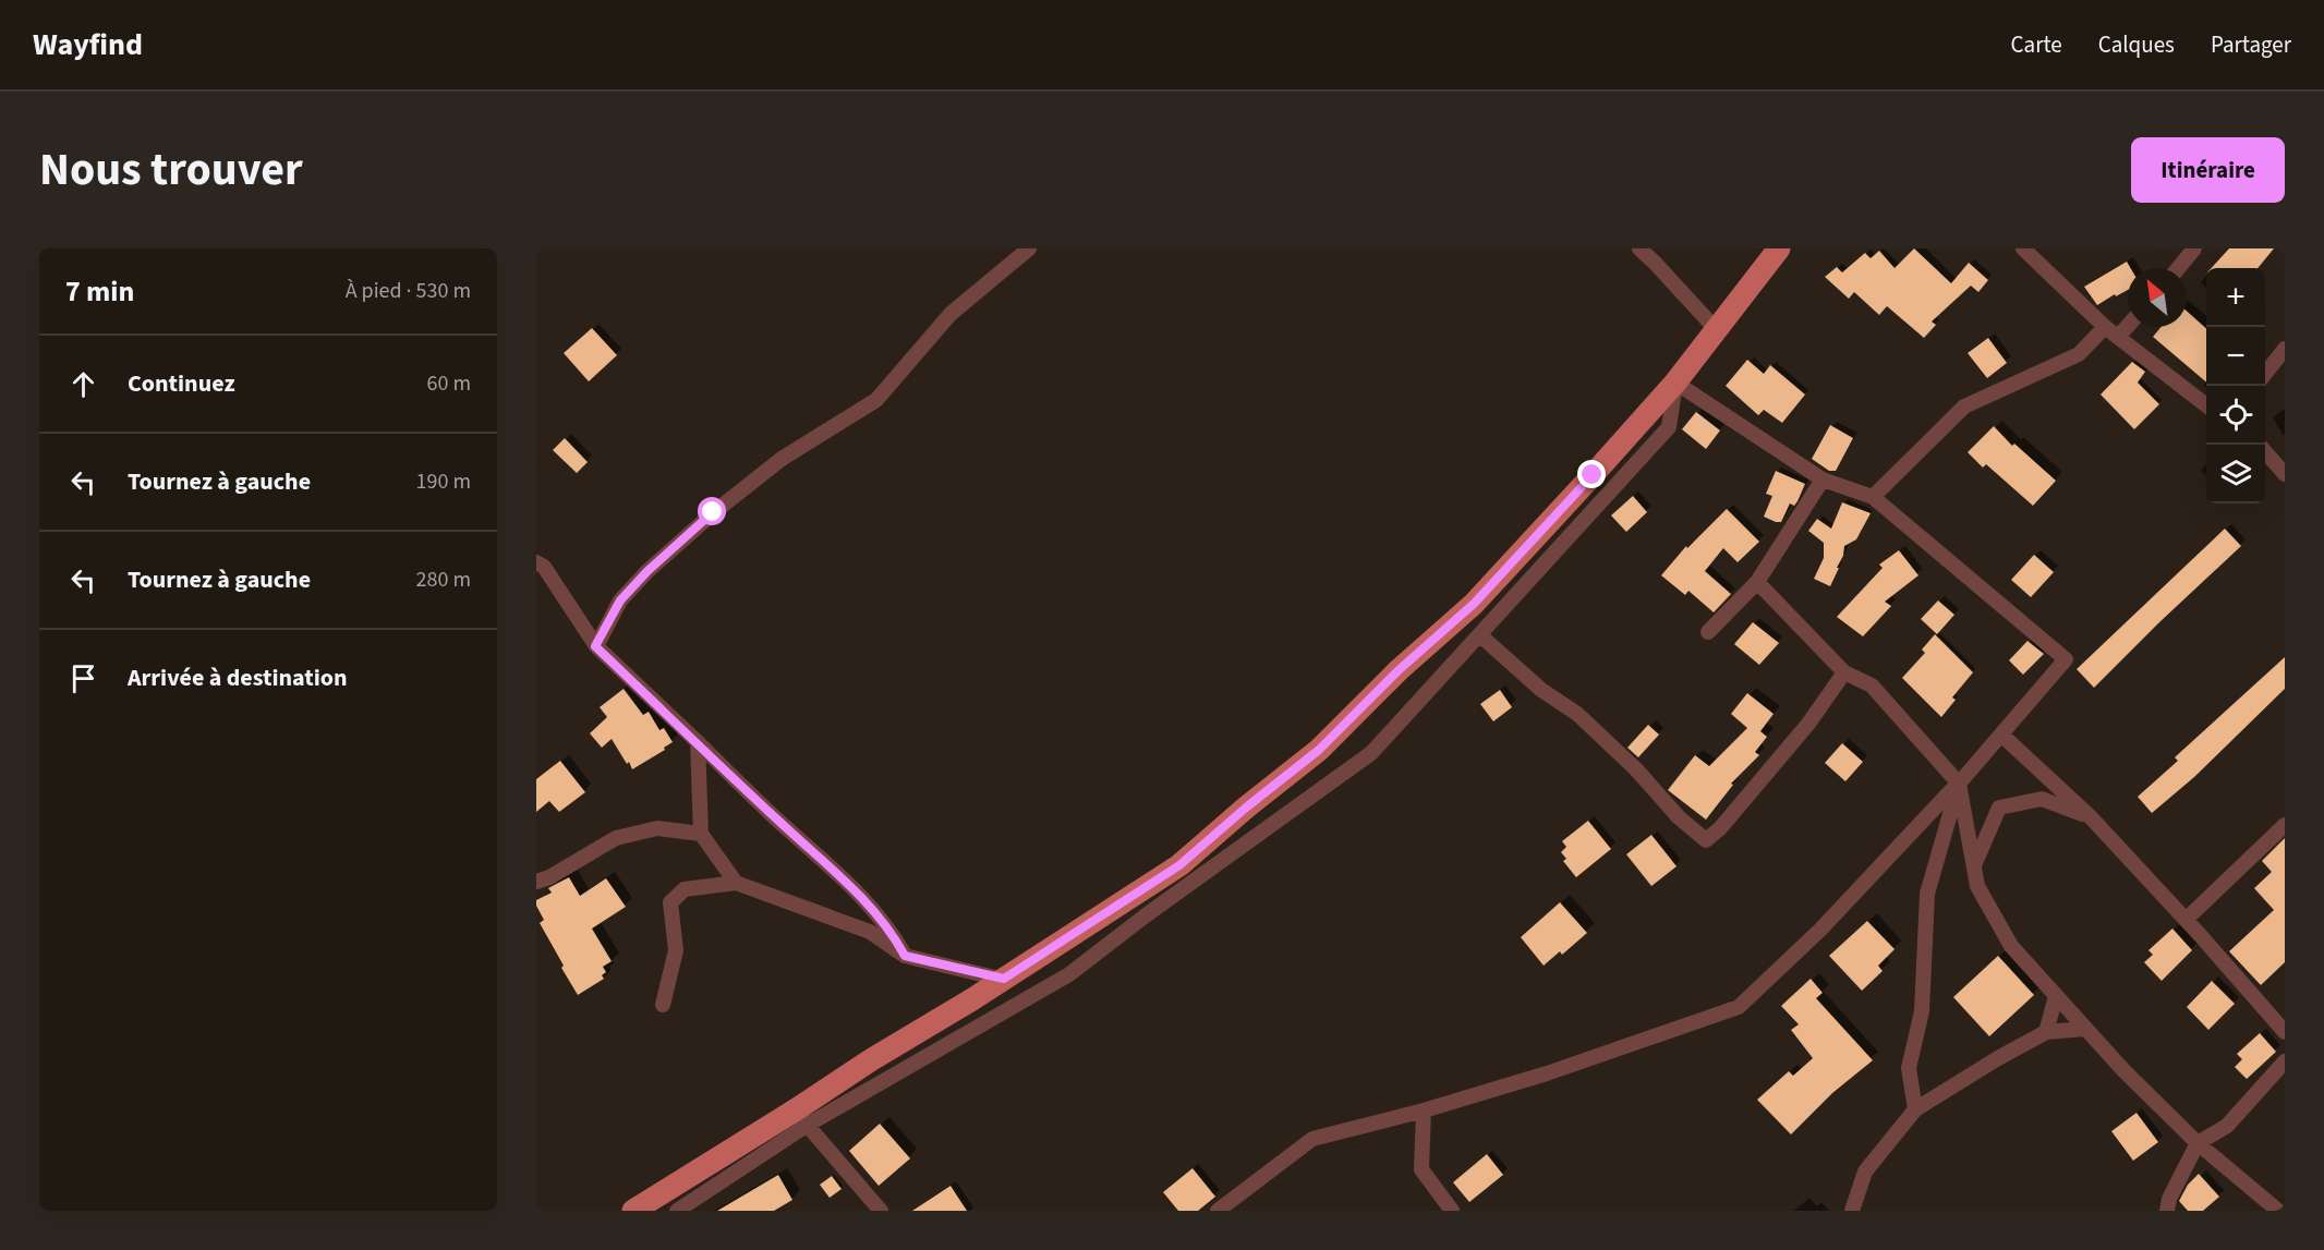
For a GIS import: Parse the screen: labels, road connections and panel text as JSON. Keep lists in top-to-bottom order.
{
  "north": "top left",
  "page": {
    "header": "Wayfind",
    "nav": ["Carte", "Calques", "Partager"],
    "title": "Nous trouver",
    "buttons": "Itinéraire",
    "heading": ["7 min", "À pied · 530 m"],
    "map_buttons": ["+", "−"],
    "list": [
      ["Continuez", "60 m"],
      ["Tournez à gauche", "190 m"],
      ["Tournez à gauche", "280 m"],
      "Arrivée à destination"
    ]
  }
}
